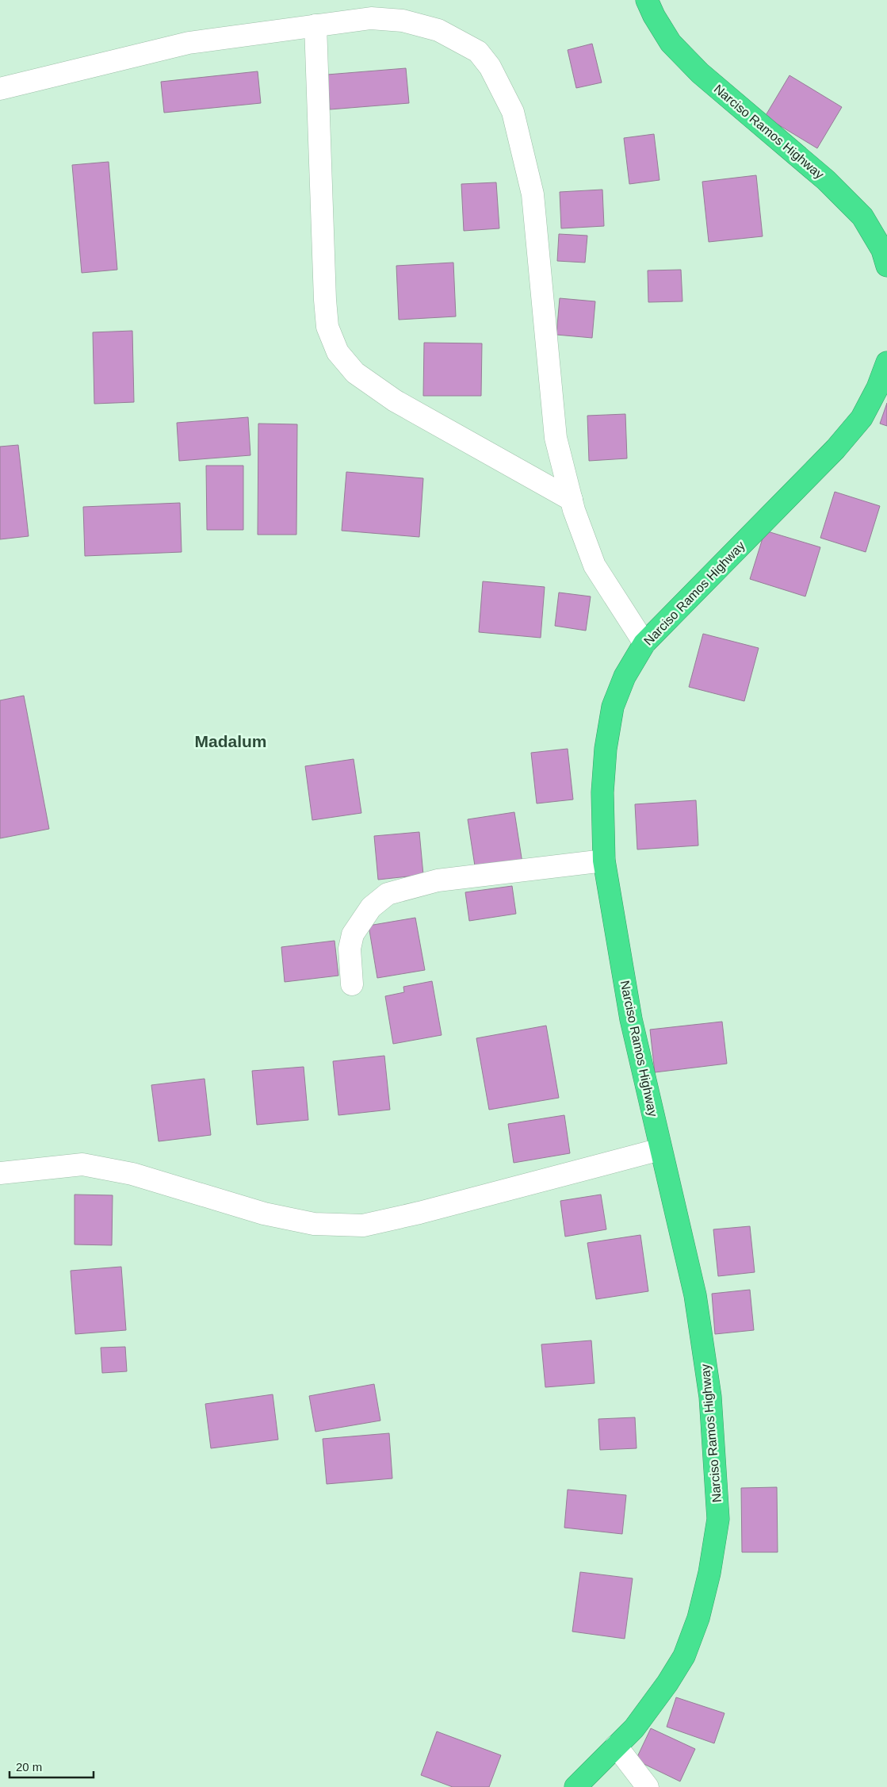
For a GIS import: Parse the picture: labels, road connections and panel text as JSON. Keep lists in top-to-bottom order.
{
  "streets": {
    "highway": ["Narciso Ramos Highway"]
  },
  "districts": ["Madalum"],
  "scale_bar": "20 m"
}
